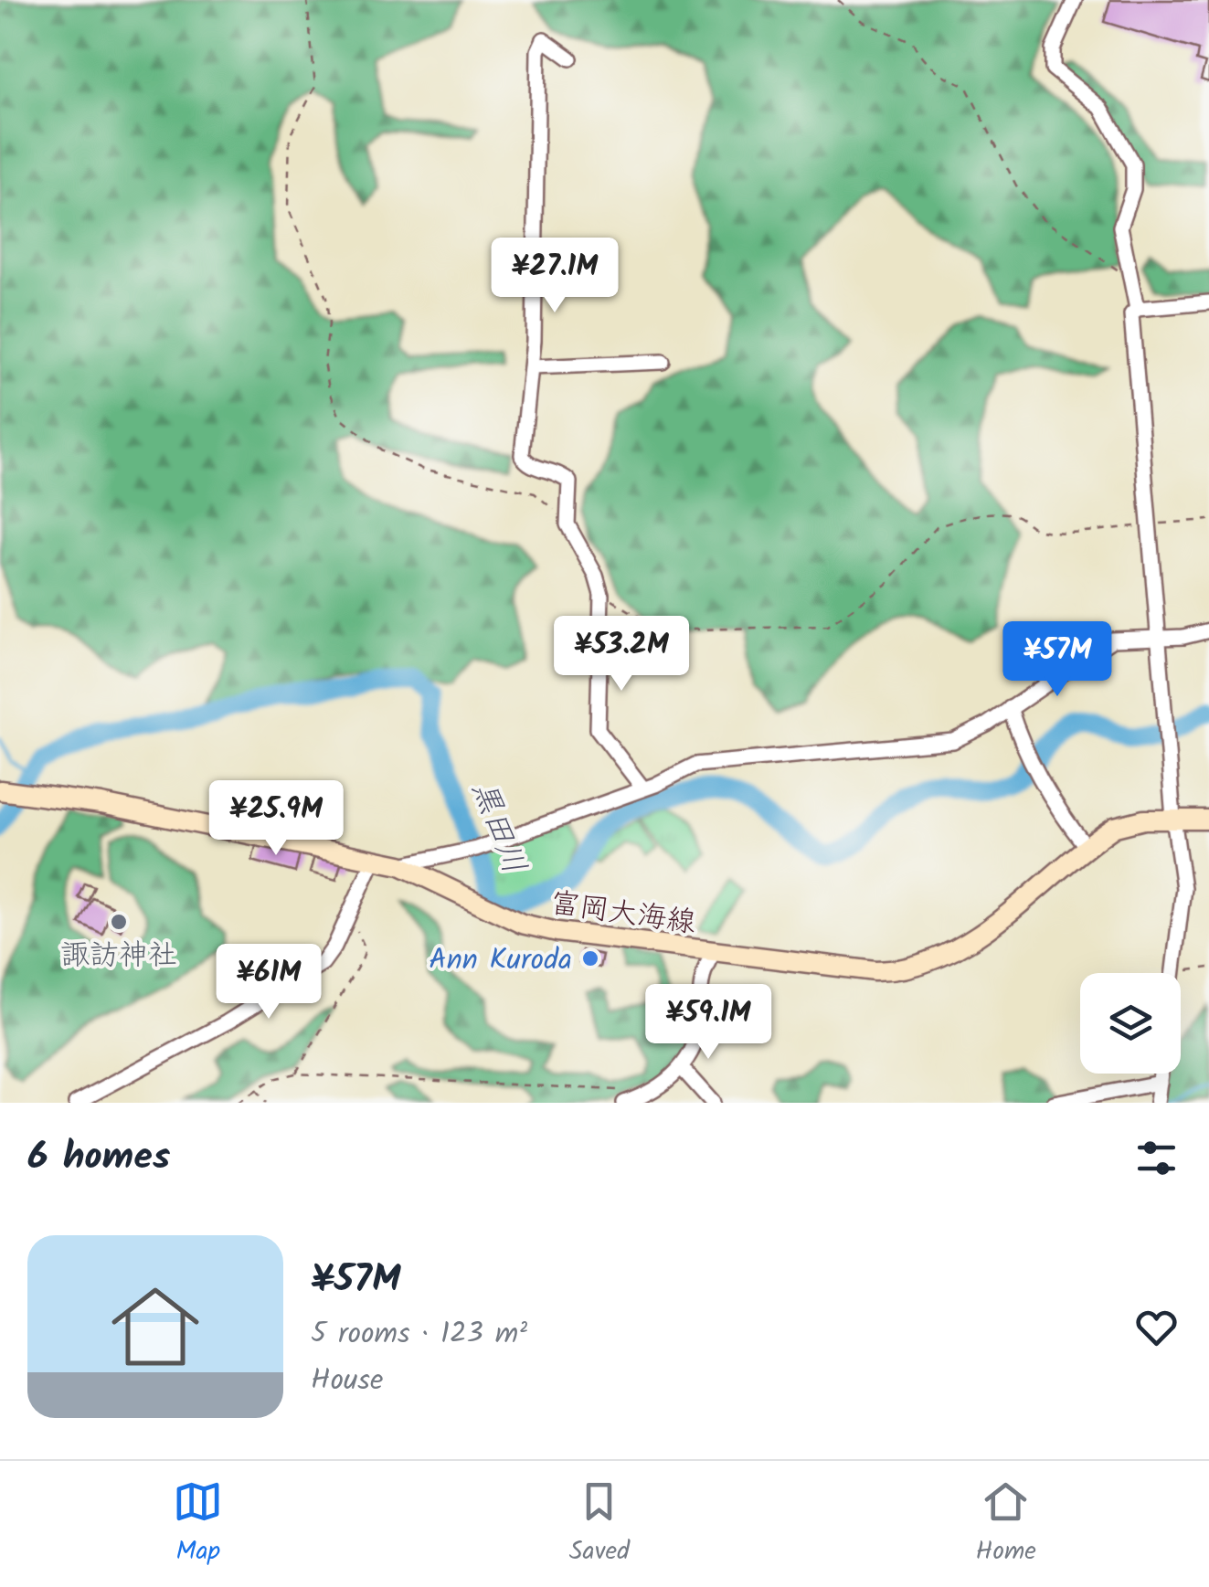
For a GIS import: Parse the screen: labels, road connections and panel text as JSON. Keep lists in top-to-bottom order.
{
  "streets": {
    "main road": ["富岡大海線"]
  },
  "water": ["黒田川"],
  "places": ["諏訪神社", "Ann Kuroda"],
  "page": {
    "price": [
      "¥27.1M",
      "¥53.2M",
      "¥57M",
      "¥25.9M",
      "¥61M",
      "¥59.1M"
    ],
    "heading": "6 homes",
    "list": [
      {
        "name": "¥57M",
        "note": "5 rooms · 123 m² · House"
      }
    ],
    "tabs": ["Map", "Saved", "Home"]
  }
}
